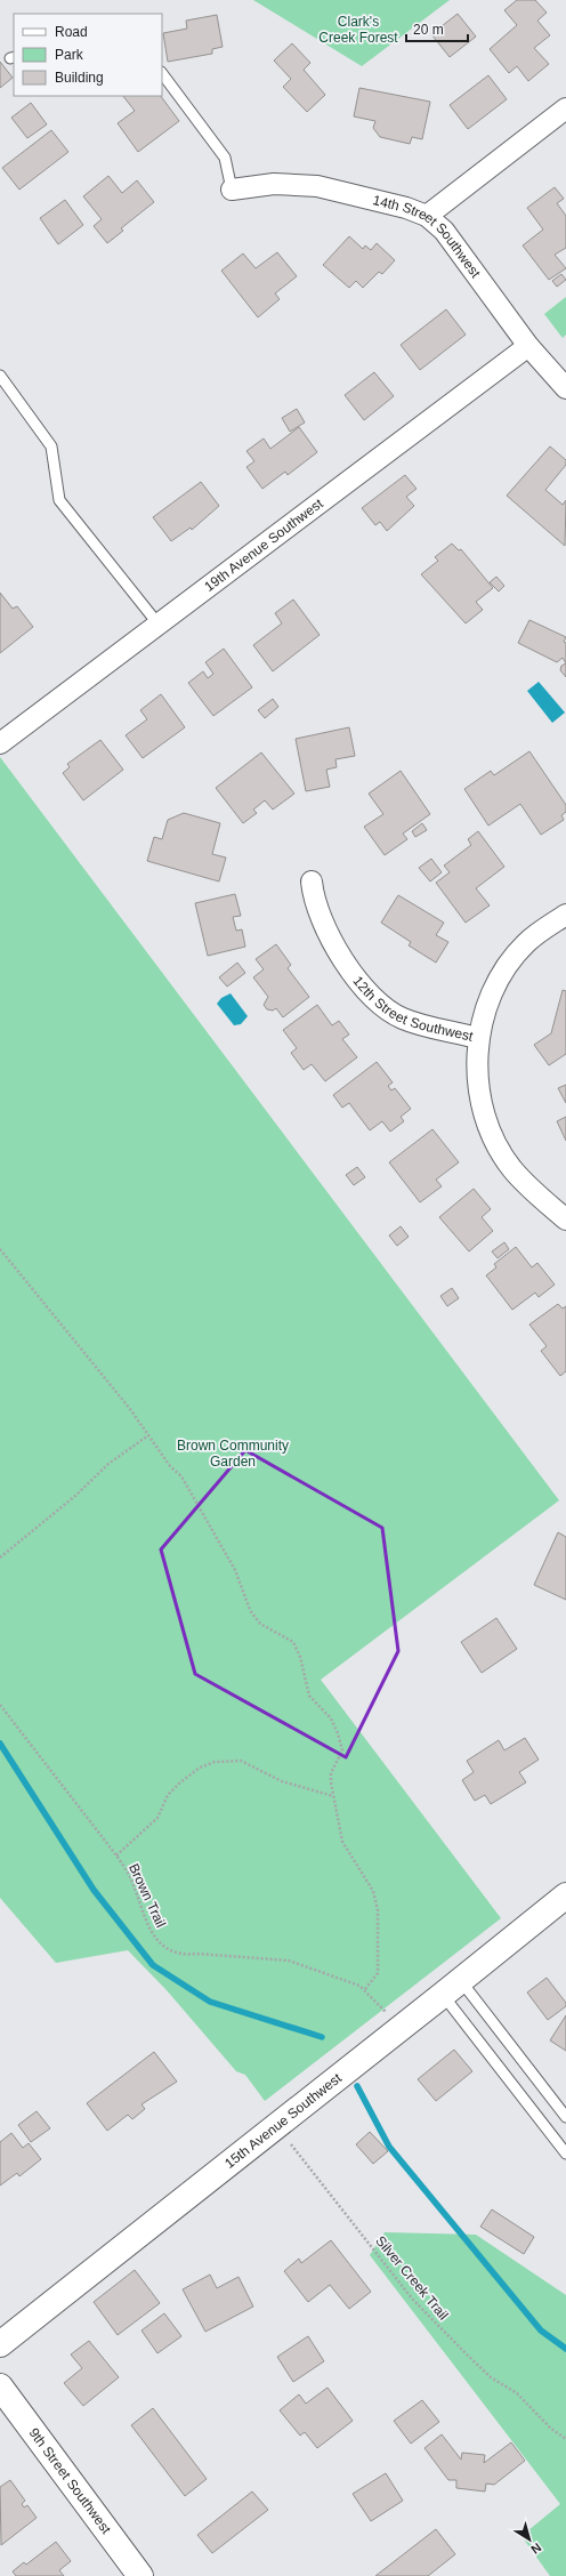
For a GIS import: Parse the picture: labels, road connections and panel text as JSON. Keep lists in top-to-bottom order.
{
  "streets": {
    "street": [
      "14th Street Southwest",
      "19th Avenue Southwest",
      "12th Street Southwest",
      "15th Avenue Southwest",
      "9th Street Southwest"
    ],
    "path": ["Brown Trail", "Silver Creek Trail"]
  },
  "crossings": [
    ["14th Street Southwest", "19th Avenue Southwest"],
    ["15th Avenue Southwest", "Silver Creek Trail"]
  ],
  "parks": ["Clark's Creek Forest", "Brown Community Garden"],
  "legend": ["Road", "Park", "Building"],
  "scale_bar": "20 m",
  "north": "bottom right"
}
